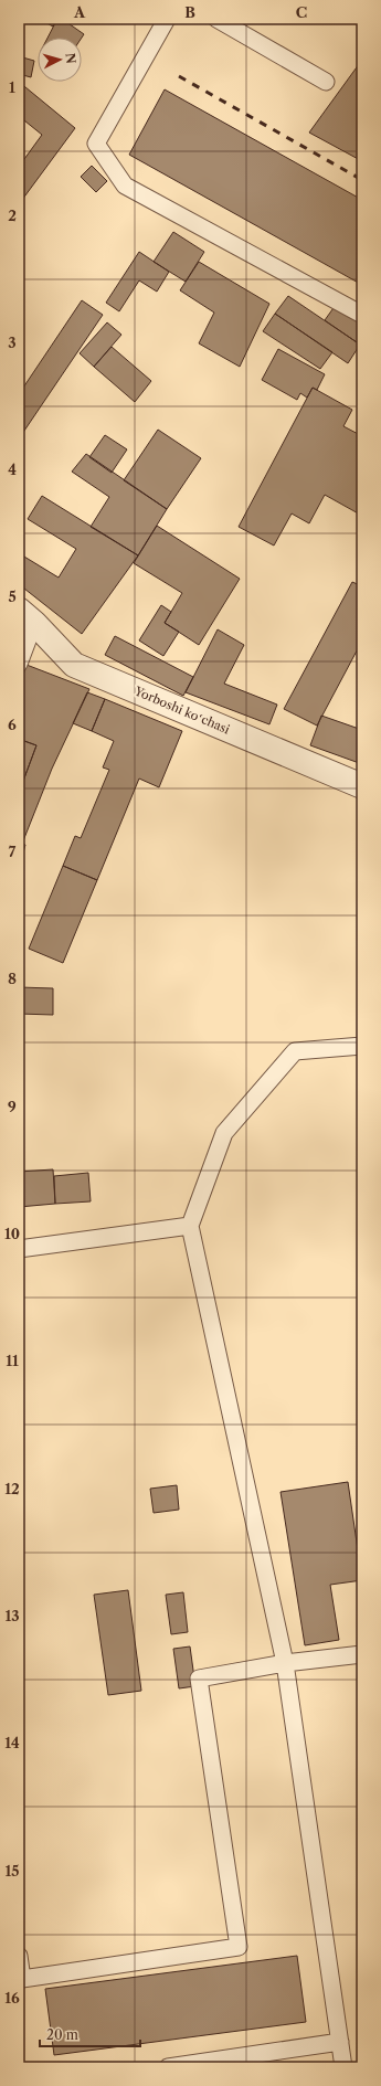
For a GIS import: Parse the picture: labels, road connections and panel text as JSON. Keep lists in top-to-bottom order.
{
  "streets": {
    "street": ["Yorboshi koʻchasi"]
  },
  "scale_bar": "20 m",
  "north": "right",
  "grid": {
    "columns": ["A", "B", "C"],
    "rows": [
      "1",
      "2",
      "3",
      "4",
      "5",
      "6",
      "7",
      "8",
      "9",
      "10",
      "11",
      "12",
      "13",
      "14",
      "15",
      "16"
    ]
  }
}
